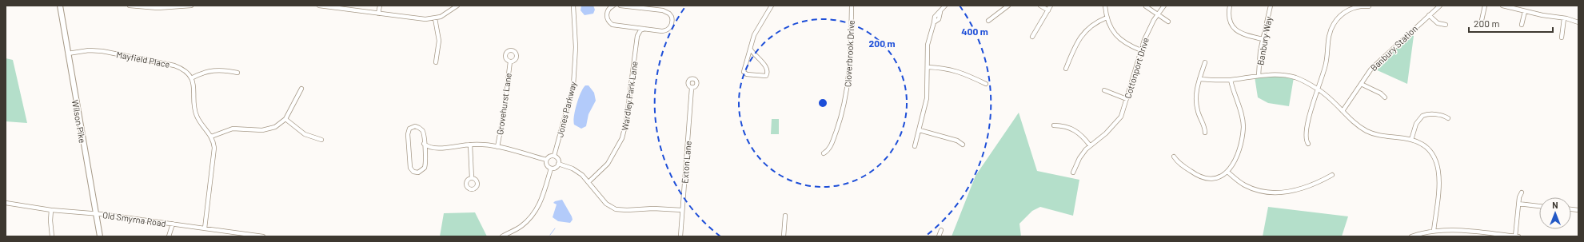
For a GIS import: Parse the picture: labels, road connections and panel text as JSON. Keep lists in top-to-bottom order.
{
  "streets": {
    "main road": ["Wilson Pike"],
    "street": [
      "Banbury Way",
      "Banbury Station",
      "Cloverbrook Drive",
      "Mayfield Place",
      "Cottonport Drive",
      "Wardley Park Lane",
      "Grovehurst Lane",
      "Jones Parkway",
      "Exton Lane",
      "Old Smyrna Road"
    ]
  },
  "crossings": [
    ["Mayfield Place", "Wilson Pike"],
    ["Wilson Pike", "Old Smyrna Road"]
  ],
  "scale_bar": "200 m",
  "north": "top",
  "rings": ["400 m", "200 m"]
}
